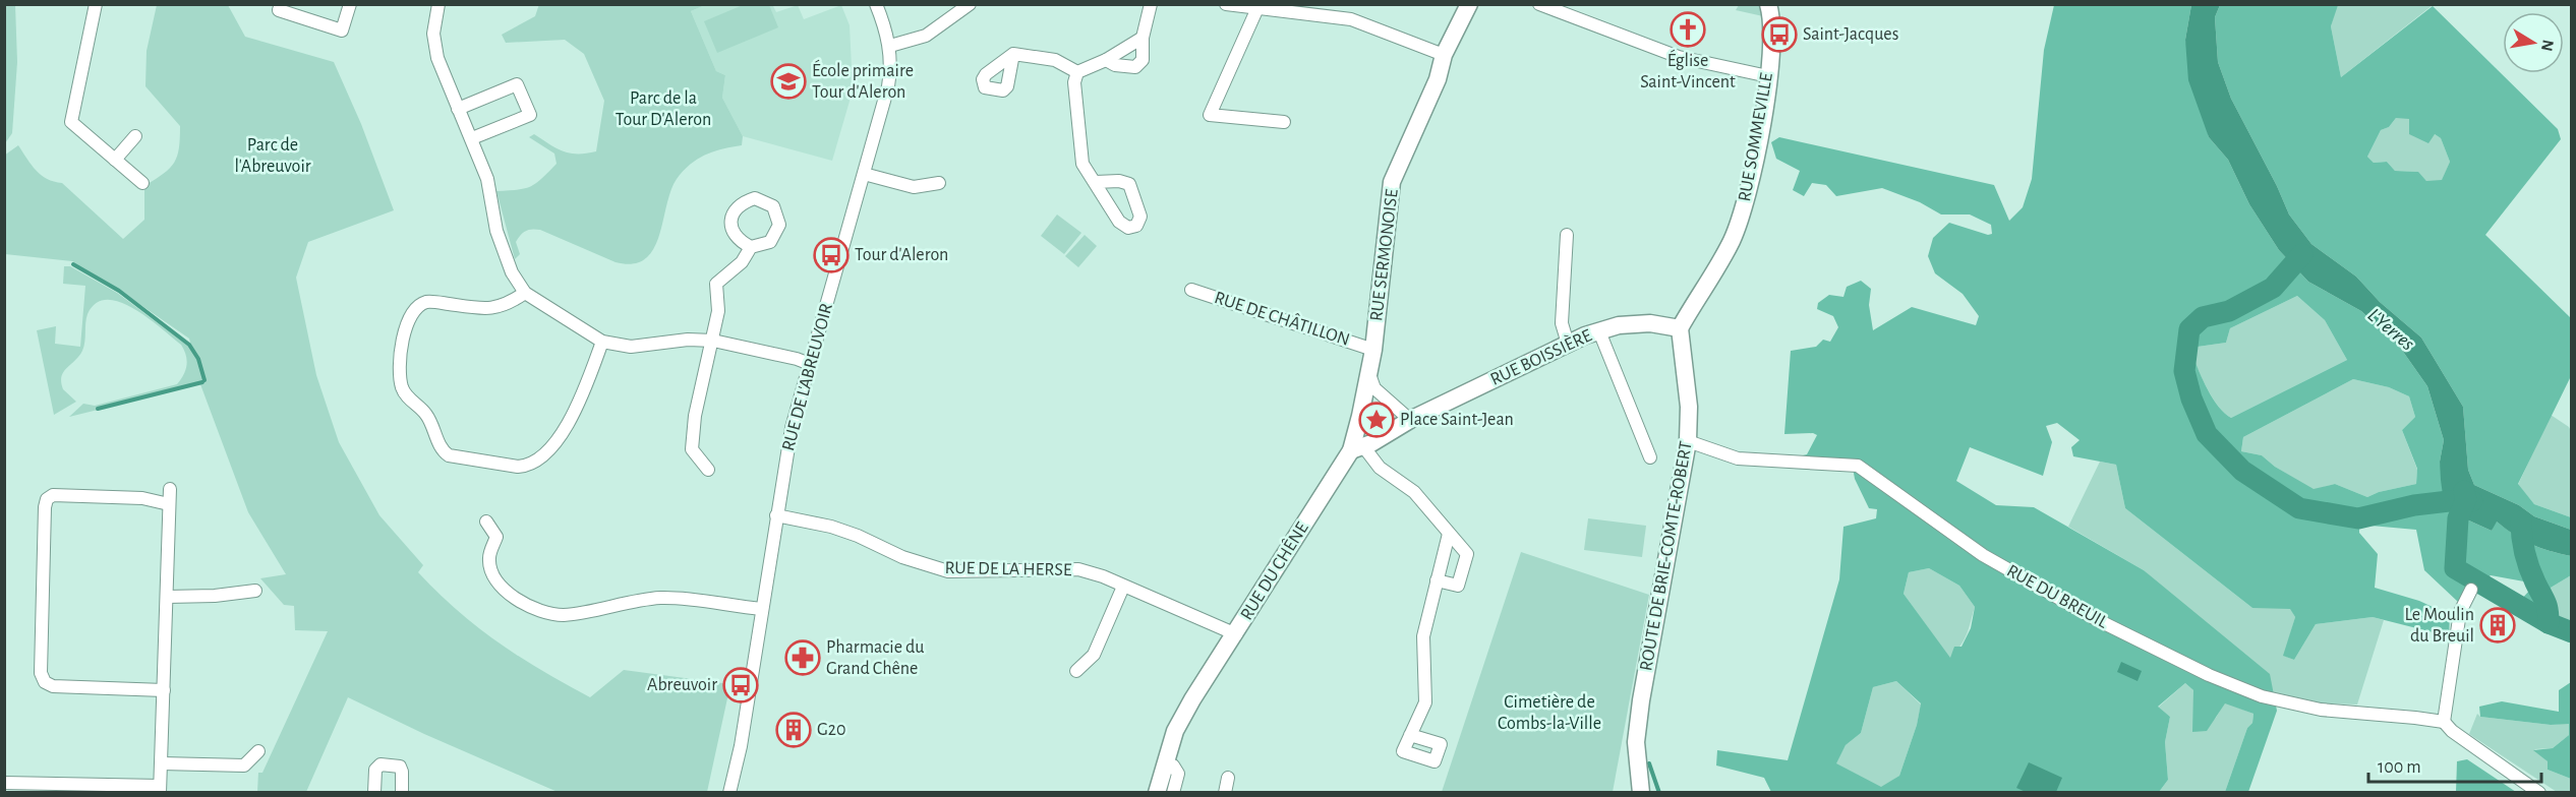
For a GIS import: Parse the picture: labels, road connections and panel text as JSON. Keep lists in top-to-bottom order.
{
  "streets": {
    "street": [
      "RUE SOMMEVILLE",
      "RUE SERMONOISE",
      "RUE DE CHÂTILLON",
      "RUE BOISSIÈRE",
      "RUE DE L'ABREUVOIR",
      "ROUTE DE BRIE-COMTE-ROBERT",
      "RUE DE LA HERSE",
      "RUE DU CHÊNE",
      "RUE DU BREUIL"
    ]
  },
  "crossings": [
    ["RUE SOMMEVILLE", "RUE BOISSIÈRE"],
    ["RUE SOMMEVILLE", "ROUTE DE BRIE-COMTE-ROBERT"],
    ["RUE SERMONOISE", "RUE DE CHÂTILLON"],
    ["RUE SERMONOISE", "RUE DU CHÊNE"],
    ["RUE BOISSIÈRE", "ROUTE DE BRIE-COMTE-ROBERT"],
    ["RUE BOISSIÈRE", "RUE DU CHÊNE"],
    ["RUE DE L'ABREUVOIR", "RUE DE LA HERSE"],
    ["ROUTE DE BRIE-COMTE-ROBERT", "RUE DU BREUIL"],
    ["RUE DE LA HERSE", "RUE DU CHÊNE"]
  ],
  "water": ["L'Yerres"],
  "parks": ["Parc de la Tour D'Aleron", "Parc de l'Abreuvoir", "Cimetière de Combs-la-Ville"],
  "places": {
    "church": ["Église Saint-Vincent"],
    "bus stop": ["Saint-Jacques", "Tour d'Aleron", "Abreuvoir"],
    "school or university": ["École primaire Tour d'Aleron"],
    "place": ["Place Saint-Jean"],
    "building": ["Le Moulin du Breuil", "G20"],
    "pharmacy": ["Pharmacie du Grand Chêne"]
  },
  "scale_bar": "100 m",
  "north": "right"
}
